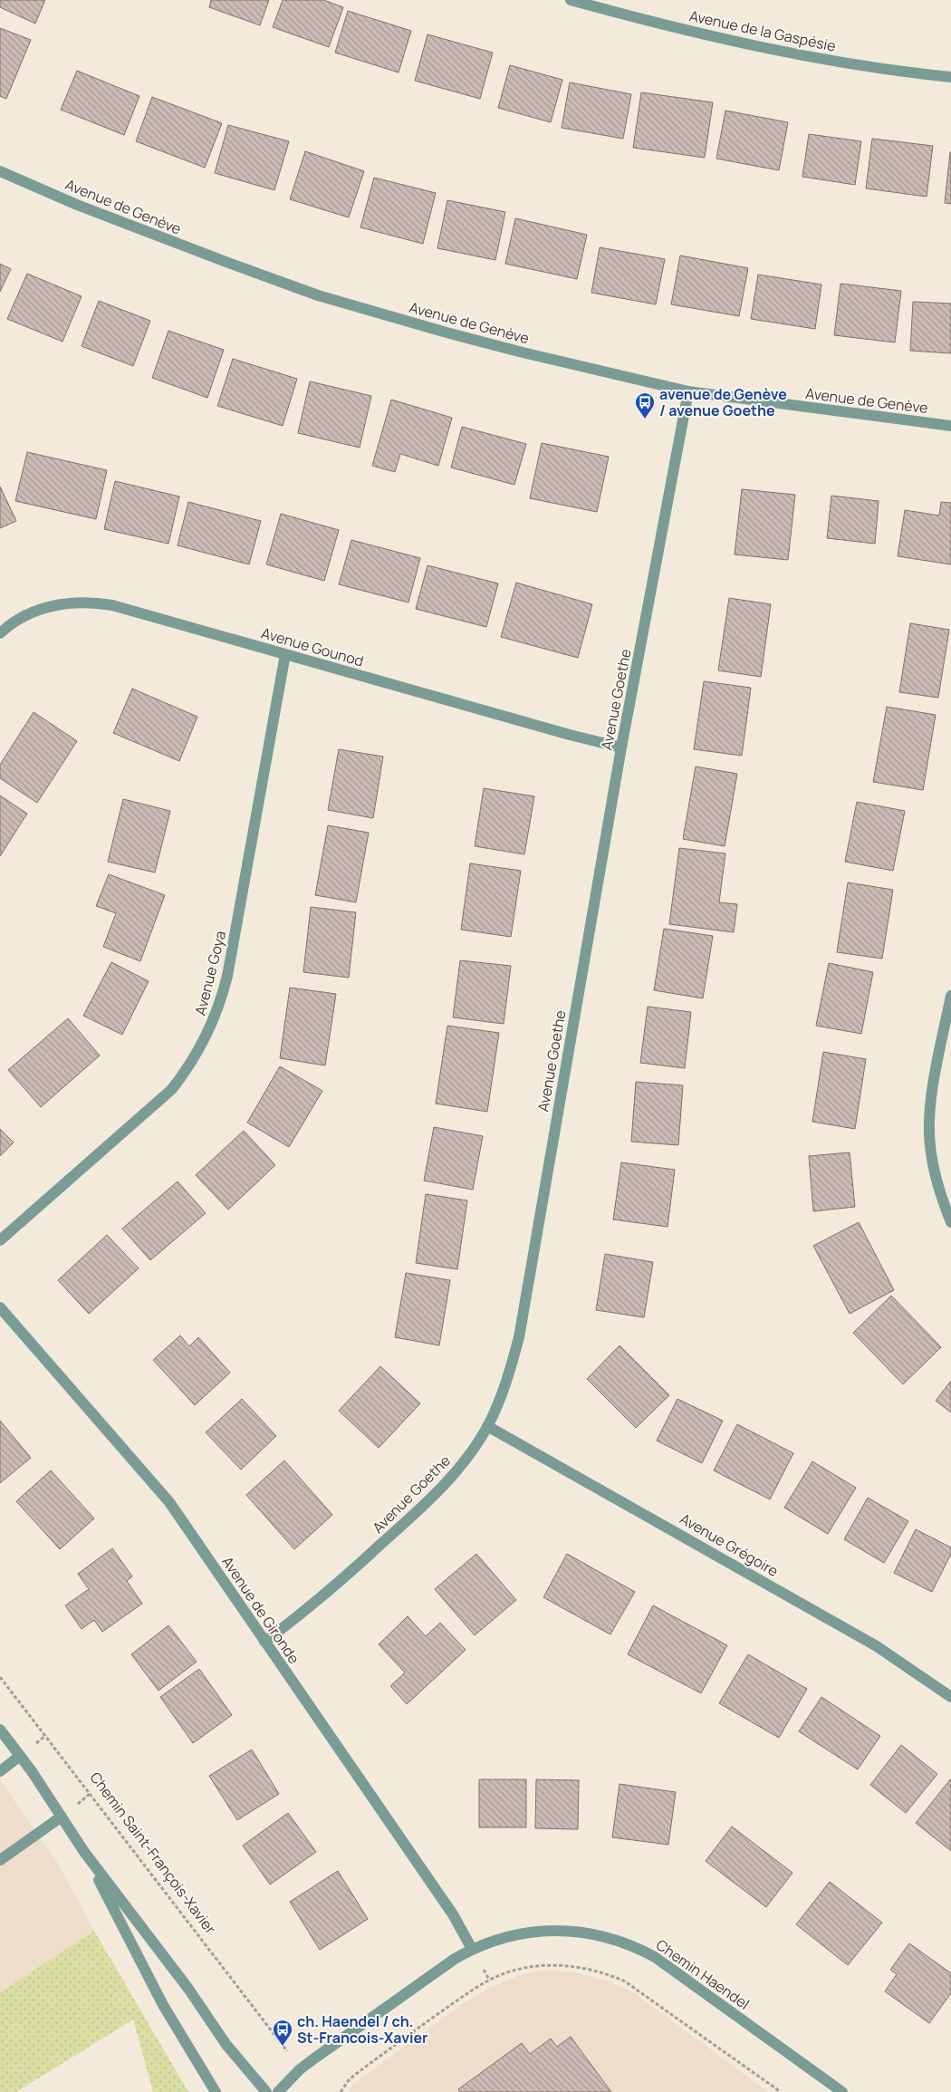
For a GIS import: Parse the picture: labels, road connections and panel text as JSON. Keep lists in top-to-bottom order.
{
  "streets": {
    "street": [
      "Avenue de la Gaspésie",
      "Avenue de Genève",
      "Avenue Gounod",
      "Avenue Goethe",
      "Avenue Goya",
      "Avenue Grégoire",
      "Avenue de Gironde",
      "Chemin Haendel"
    ],
    "path": ["Chemin Saint-François-Xavier"]
  },
  "crossings": [
    ["Avenue de Genève", "Avenue Goethe"],
    ["Avenue Gounod", "Avenue Goethe"],
    ["Avenue Gounod", "Avenue Goya"],
    ["Avenue Goethe", "Avenue Grégoire"],
    ["Avenue Goethe", "Avenue de Gironde"],
    ["Avenue de Gironde", "Chemin Haendel"]
  ],
  "places": {
    "bus stop": ["avenue de Genève / avenue Goethe", "ch. Haendel / ch. St-Francois-Xavier"]
  }
}
